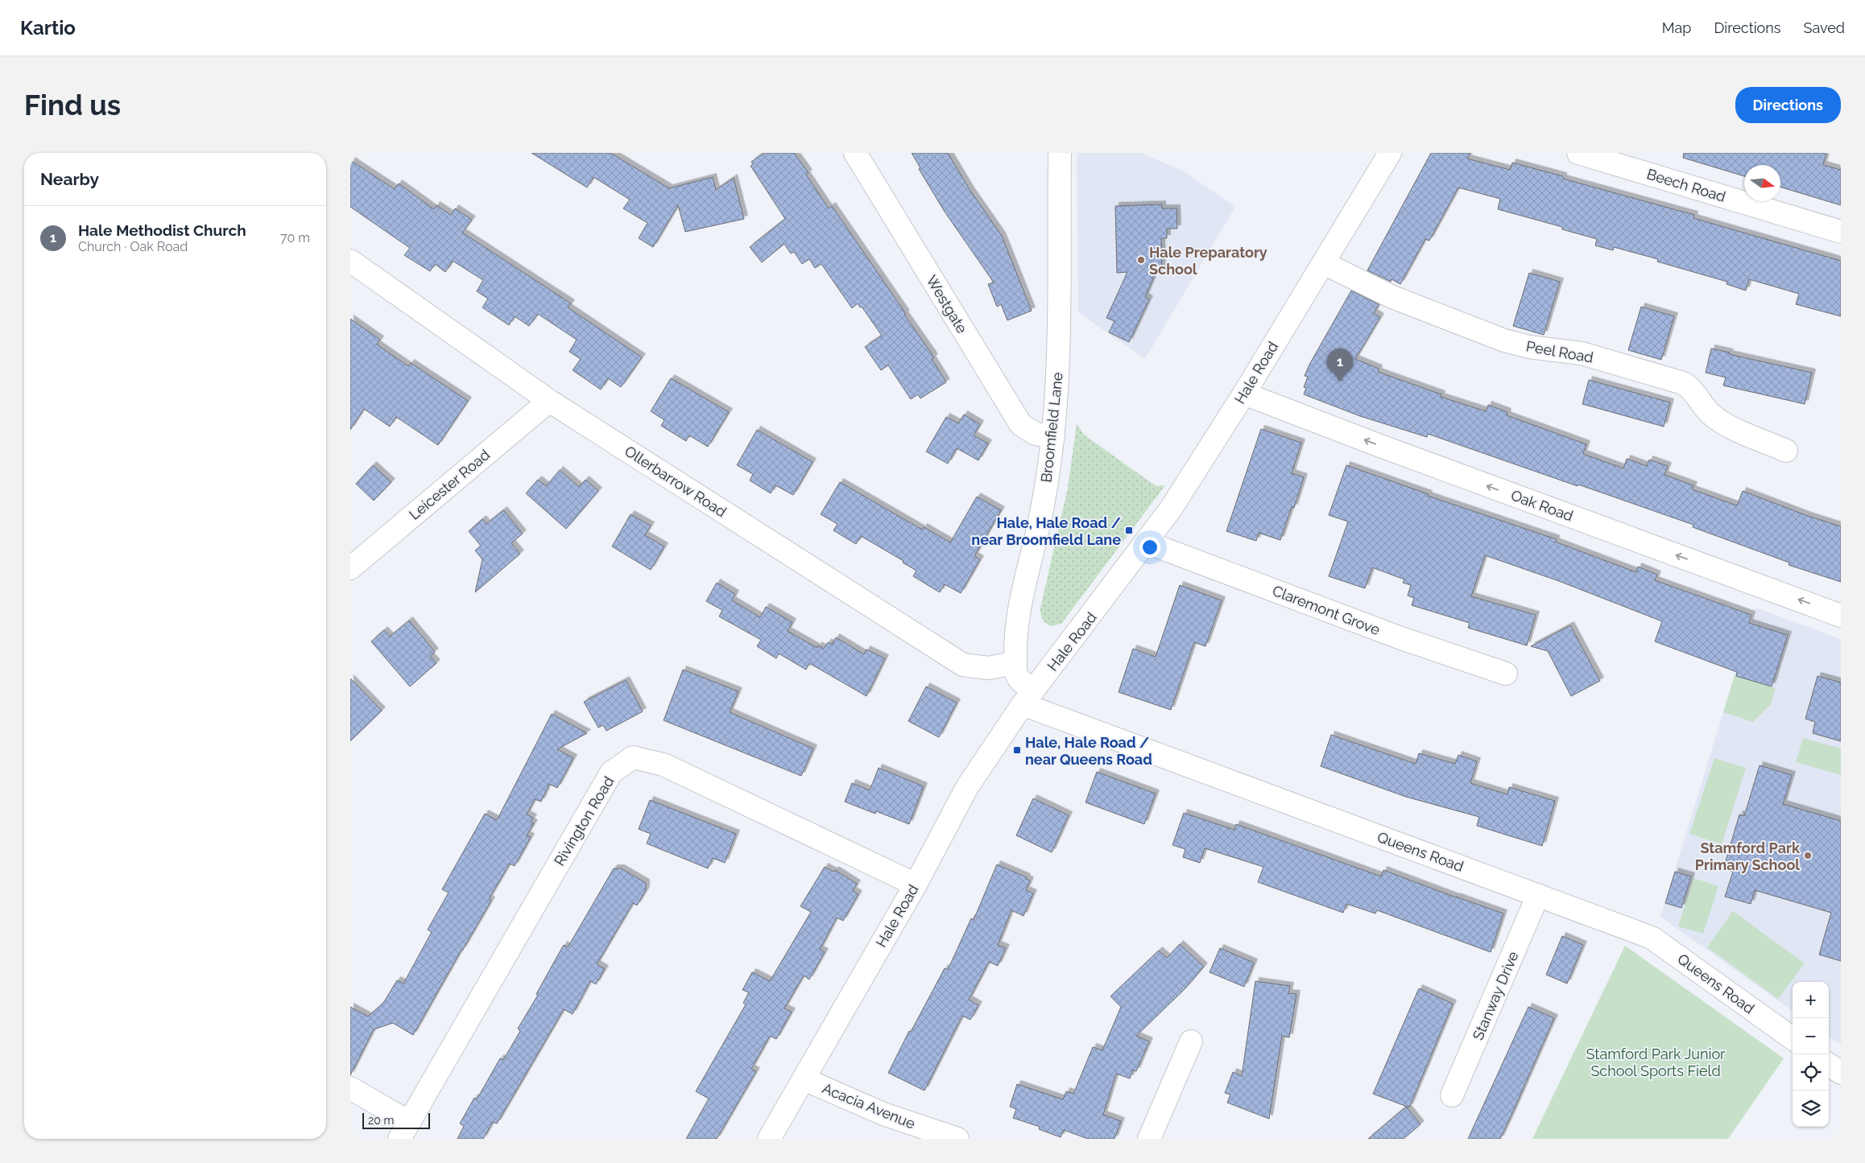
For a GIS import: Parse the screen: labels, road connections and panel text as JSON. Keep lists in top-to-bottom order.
{
  "streets": {
    "street": [
      "Beech Road",
      "Westgate",
      "Peel Road",
      "Hale Road",
      "Broomfield Lane",
      "Ollerbarrow Road",
      "Leicester Road",
      "Oak Road",
      "Claremont Grove",
      "Rivington Road",
      "Queens Road",
      "Stanway Drive",
      "Acacia Avenue"
    ]
  },
  "crossings": [
    ["Westgate", "Broomfield Lane"],
    ["Peel Road", "Hale Road"],
    ["Hale Road", "Broomfield Lane"],
    ["Hale Road", "Oak Road"],
    ["Hale Road", "Claremont Grove"],
    ["Hale Road", "Rivington Road"],
    ["Hale Road", "Queens Road"],
    ["Hale Road", "Acacia Avenue"],
    ["Broomfield Lane", "Ollerbarrow Road"],
    ["Broomfield Lane", "Queens Road"],
    ["Ollerbarrow Road", "Leicester Road"],
    ["Queens Road", "Stanway Drive"]
  ],
  "one_way": ["Oak Road"],
  "parks": ["Stamford Park Junior School Sports Field"],
  "places": {
    "other": ["Hale Preparatory School", "Stamford Park Primary School"],
    "transit": ["Hale, Hale Road / near Broomfield Lane", "Hale, Hale Road / near Queens Road"]
  },
  "scale_bar": "20 m",
  "north": "right",
  "page": {
    "header": "Kartio",
    "nav": ["Map", "Directions", "Saved"],
    "buttons": "Directions",
    "title": "Find us",
    "heading": "Nearby",
    "list": [
      {
        "mark": "1",
        "name": "Hale Methodist Church",
        "note": "Church · Oak Road",
        "value": "70 m"
      }
    ],
    "pins": "1",
    "map_buttons": ["+", "−"],
    "scale": "20 m"
  }
}
